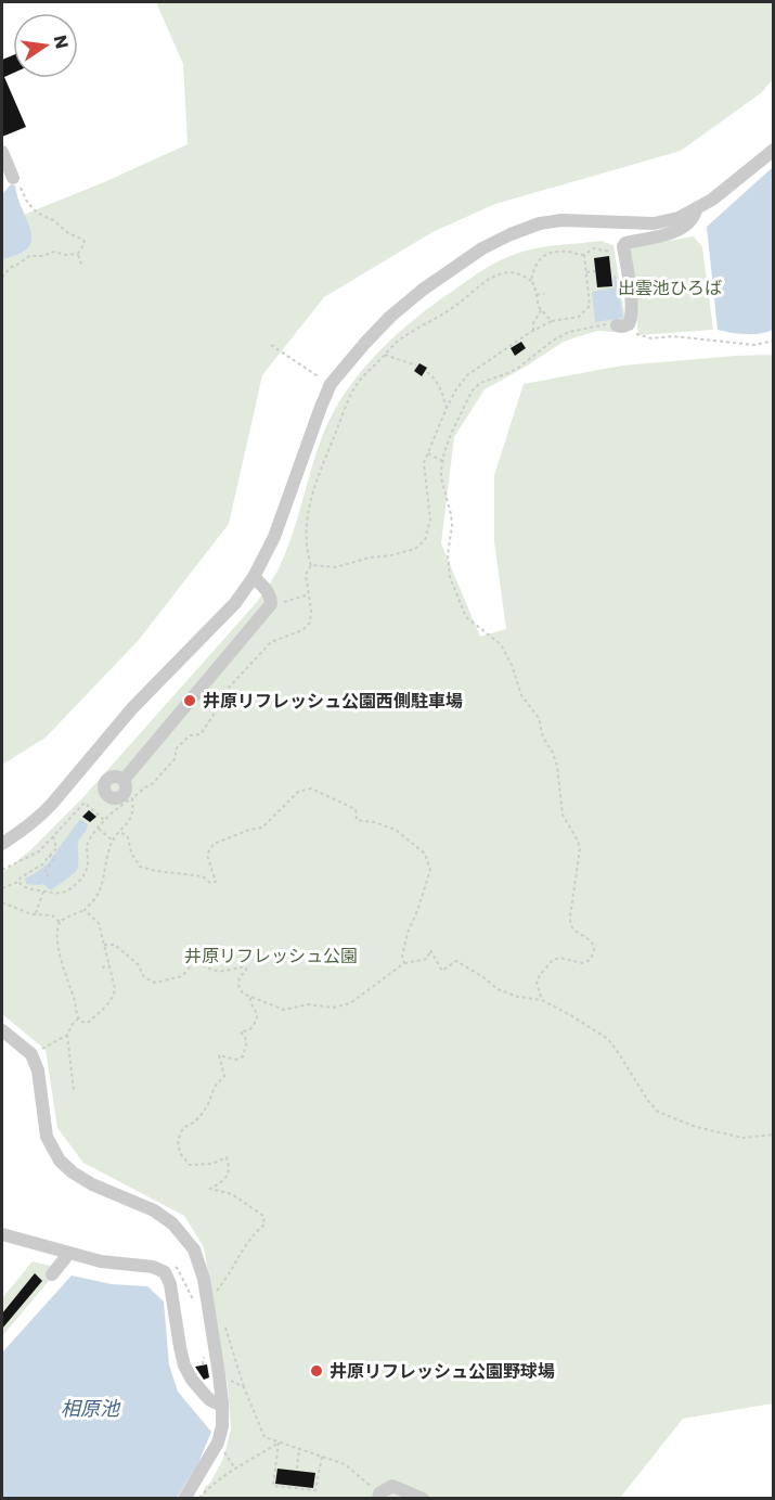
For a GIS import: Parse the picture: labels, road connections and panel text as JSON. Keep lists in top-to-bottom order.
{
  "water": ["相原池"],
  "parks": ["出雲池ひろば", "井原リフレッシュ公園"],
  "places": ["井原リフレッシュ公園西側駐車場", "井原リフレッシュ公園野球場"],
  "north": "right"
}
